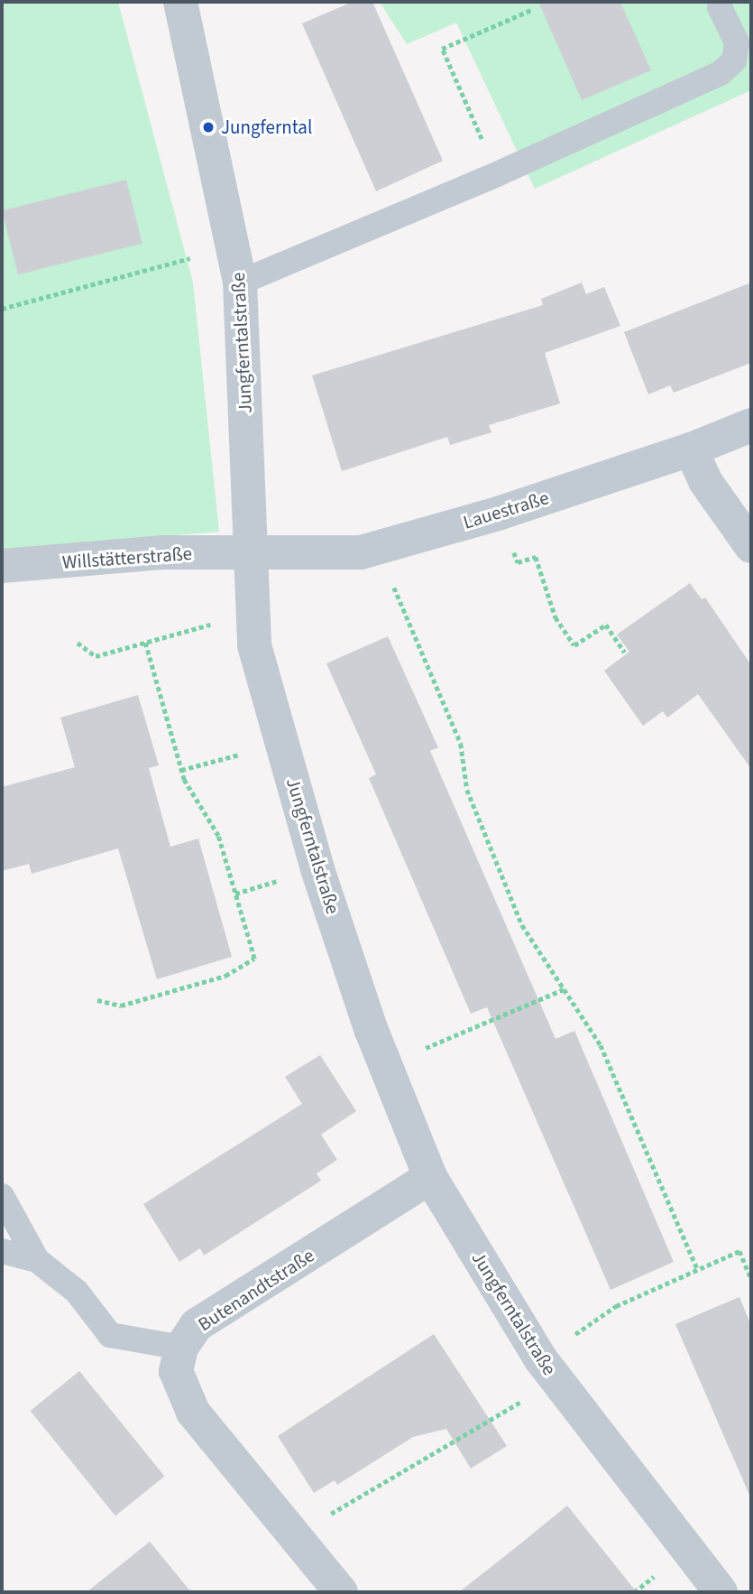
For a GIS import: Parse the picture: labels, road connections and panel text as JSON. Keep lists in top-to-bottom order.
{
  "streets": {
    "street": [
      "Jungferntalstraße",
      "Lauestraße",
      "Willstätterstraße",
      "Butenandtstraße"
    ]
  },
  "crossings": [
    ["Jungferntalstraße", "Lauestraße"],
    ["Jungferntalstraße", "Willstätterstraße"],
    ["Jungferntalstraße", "Butenandtstraße"],
    ["Lauestraße", "Willstätterstraße"]
  ],
  "places": ["Jungferntal"]
}
